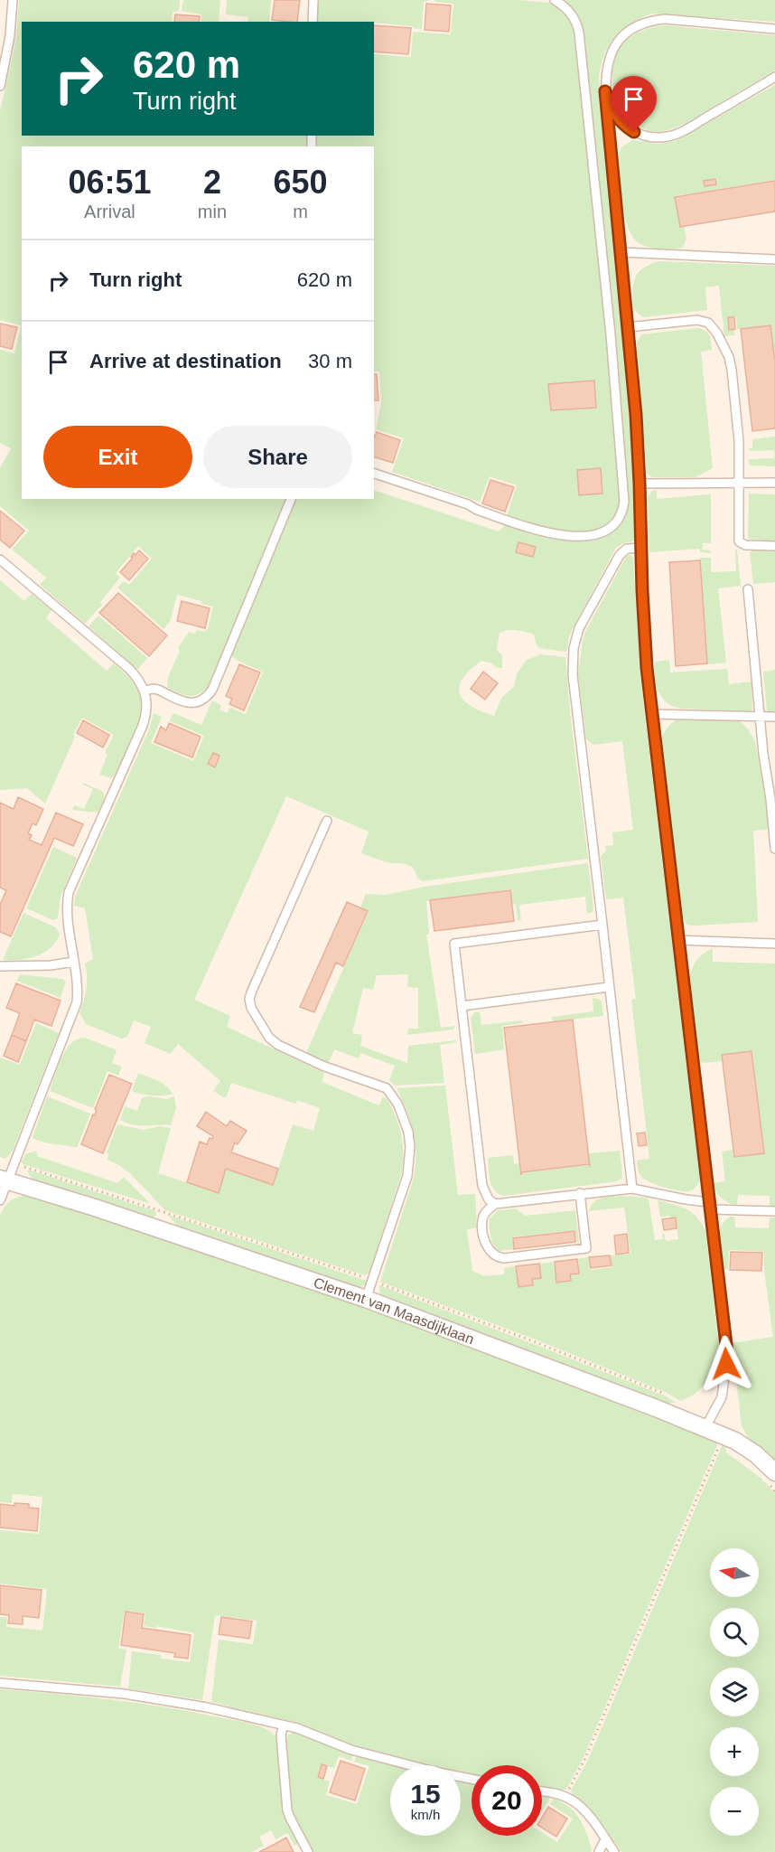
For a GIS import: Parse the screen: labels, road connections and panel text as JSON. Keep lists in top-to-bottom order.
{
  "streets": {
    "street": ["Clement van Maasdijklaan"]
  },
  "north": "left",
  "page": {
    "turn": ["620 m", "Turn right"],
    "eta": [
      "06:51",
      "Arrival",
      "2",
      "min",
      "650",
      "m"
    ],
    "list": [
      {
        "name": "Turn right",
        "value": "620 m"
      },
      {
        "name": "Arrive at destination",
        "value": "30 m"
      }
    ],
    "buttons": ["Exit", "Share"],
    "map_buttons": ["+", "−"],
    "speed": "15 km/h",
    "limit": "20"
  }
}
